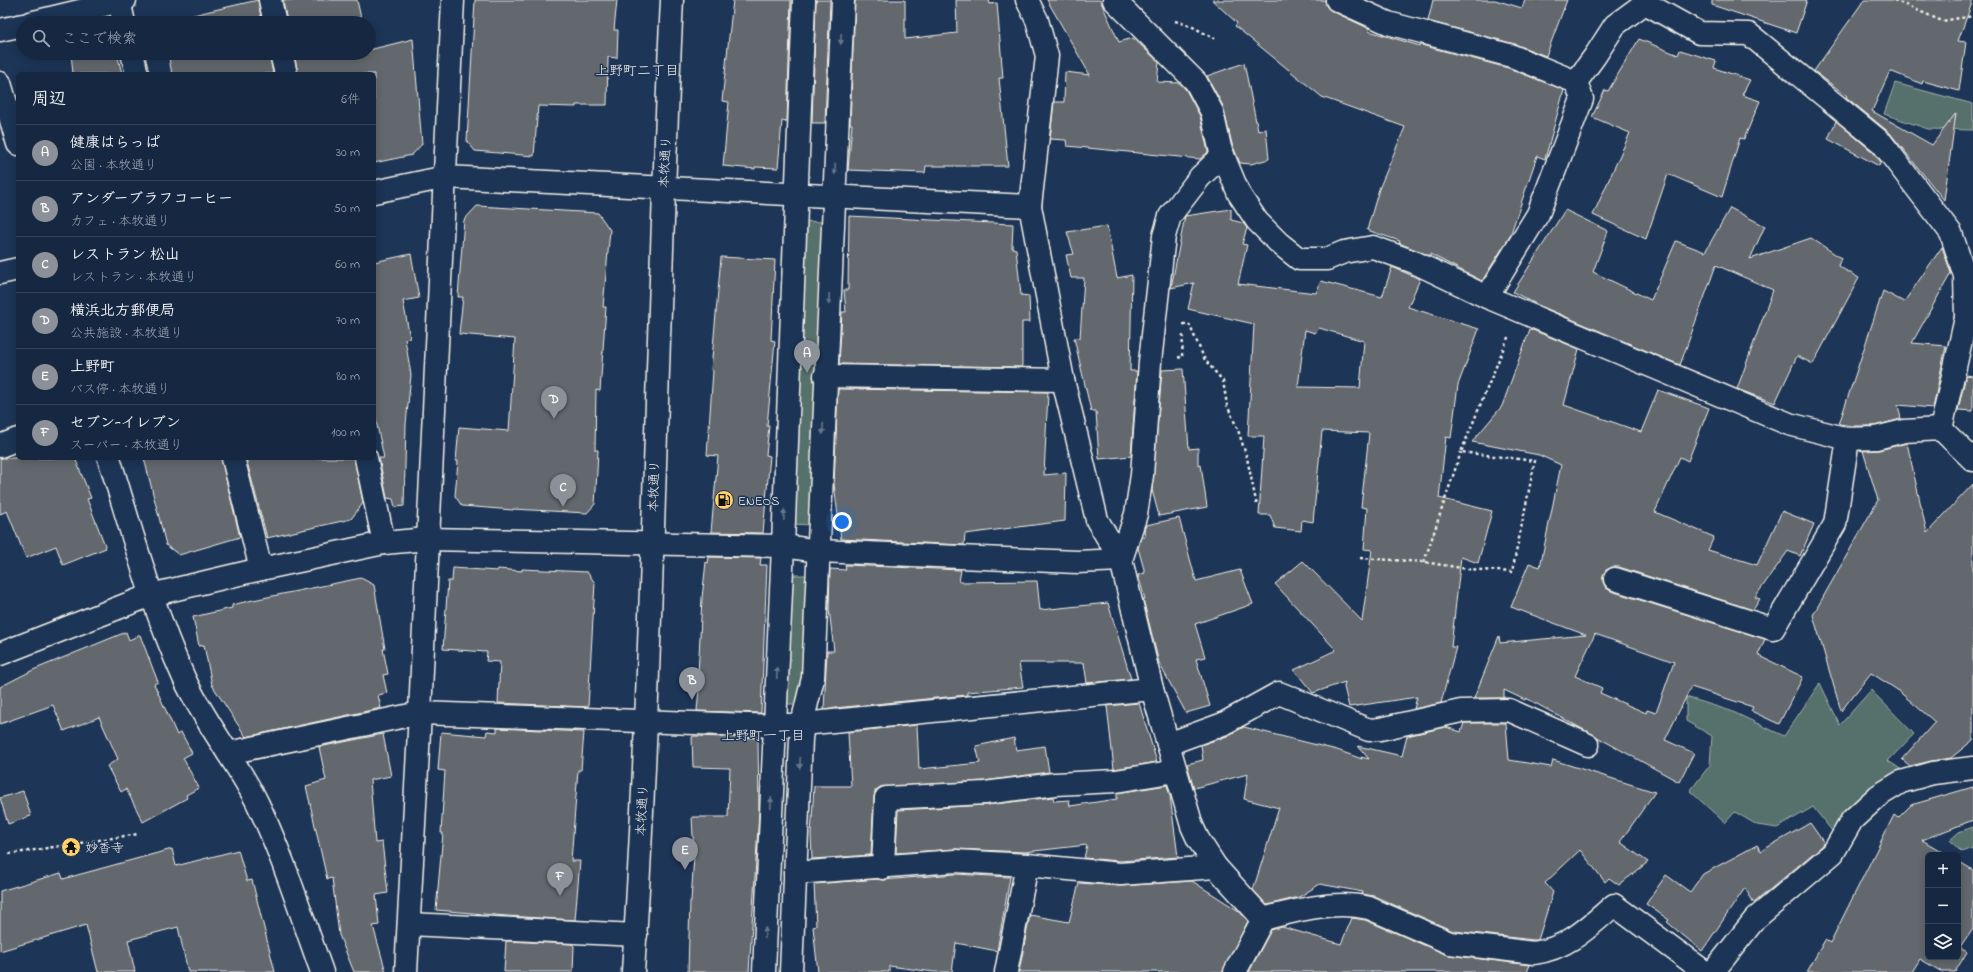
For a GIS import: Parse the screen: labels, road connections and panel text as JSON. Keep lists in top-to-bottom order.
{
  "streets": {
    "street": ["本牧通り"]
  },
  "districts": ["上野町二丁目", "上野町一丁目"],
  "places": {
    "fuel station": ["ENEOS"],
    "temple": ["妙香寺"]
  },
  "page": {
    "search": "ここで検索",
    "heading": ["周辺", "6件"],
    "list": [
      {
        "mark": "A",
        "name": "健康はらっぱ",
        "note": "公園 · 本牧通り",
        "value": "30 m"
      },
      {
        "mark": "B",
        "name": "アンダーブラフコーヒー",
        "note": "カフェ · 本牧通り",
        "value": "50 m"
      },
      {
        "mark": "C",
        "name": "レストラン 松山",
        "note": "レストラン · 本牧通り",
        "value": "60 m"
      },
      {
        "mark": "D",
        "name": "横浜北方郵便局",
        "note": "公共施設 · 本牧通り",
        "value": "70 m"
      },
      {
        "mark": "E",
        "name": "上野町",
        "note": "バス停 · 本牧通り",
        "value": "80 m"
      },
      {
        "mark": "F",
        "name": "セブン-イレブン",
        "note": "スーパー · 本牧通り",
        "value": "100 m"
      }
    ],
    "pins": [
      "A",
      "D",
      "C",
      "B",
      "E",
      "F"
    ],
    "map_buttons": ["+", "−"]
  }
}
